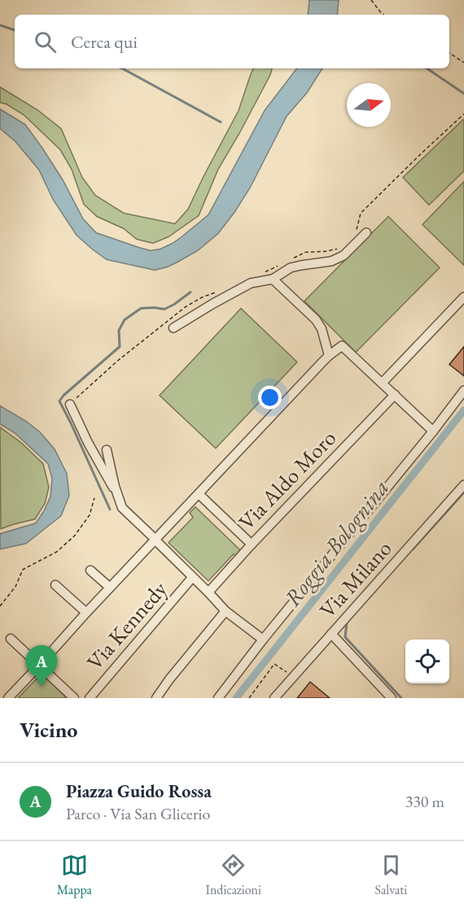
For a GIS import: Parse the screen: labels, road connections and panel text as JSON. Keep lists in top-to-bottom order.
{
  "streets": {
    "street": ["Via Aldo Moro", "Via Milano", "Via Kennedy"]
  },
  "water": ["Roggia Bolognina"],
  "north": "right",
  "page": {
    "search": "Cerca qui",
    "pins": "A",
    "heading": "Vicino",
    "list": [
      {
        "mark": "A",
        "name": "Piazza Guido Rossa",
        "note": "Parco · Via San Glicerio",
        "value": "330 m"
      }
    ],
    "nav": ["Mappa", "Indicazioni", "Salvati"]
  }
}
